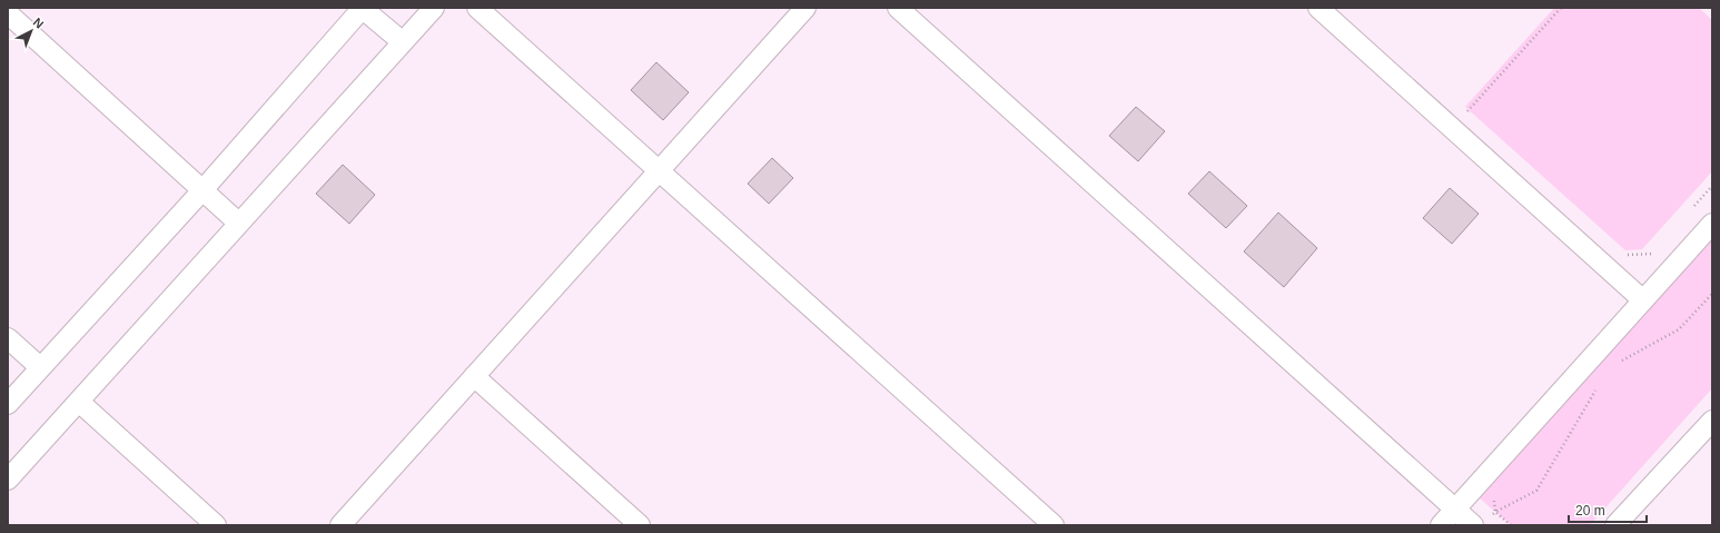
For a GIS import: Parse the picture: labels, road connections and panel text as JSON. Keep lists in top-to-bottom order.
{
  "scale_bar": "20 m",
  "north": "top right"
}
